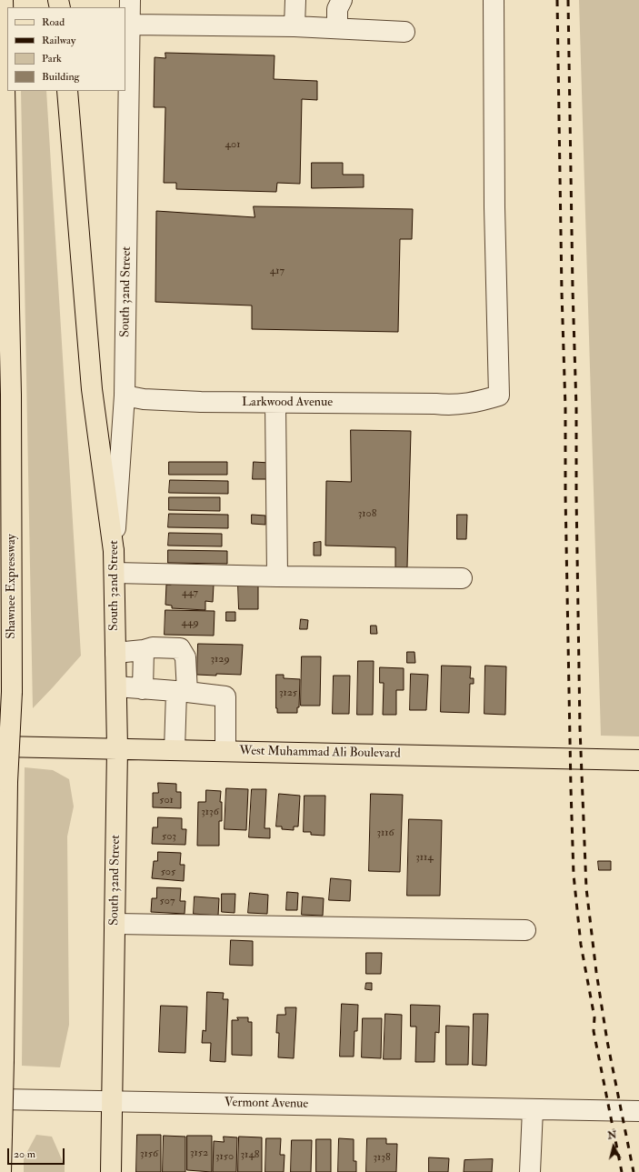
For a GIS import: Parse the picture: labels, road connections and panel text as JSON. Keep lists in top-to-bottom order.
{
  "streets": {
    "main road": ["South 32nd Street", "Shawnee Expressway", "West Muhammad Ali Boulevard"],
    "street": ["Larkwood Avenue", "Vermont Avenue"]
  },
  "crossings": [
    ["South 32nd Street", "Larkwood Avenue"],
    ["South 32nd Street", "West Muhammad Ali Boulevard"],
    ["South 32nd Street", "Vermont Avenue"]
  ],
  "house_numbers": [
    "401",
    "417",
    "3108",
    "447",
    "449",
    "3129",
    "3125",
    "501",
    "3136",
    "3116",
    "503",
    "3114",
    "505",
    "507",
    "3152",
    "3156",
    "3148",
    "3150",
    "3138"
  ],
  "legend": [
    "Road",
    "Railway",
    "Park",
    "Building"
  ],
  "scale_bar": "20 m",
  "north": "top"
}
